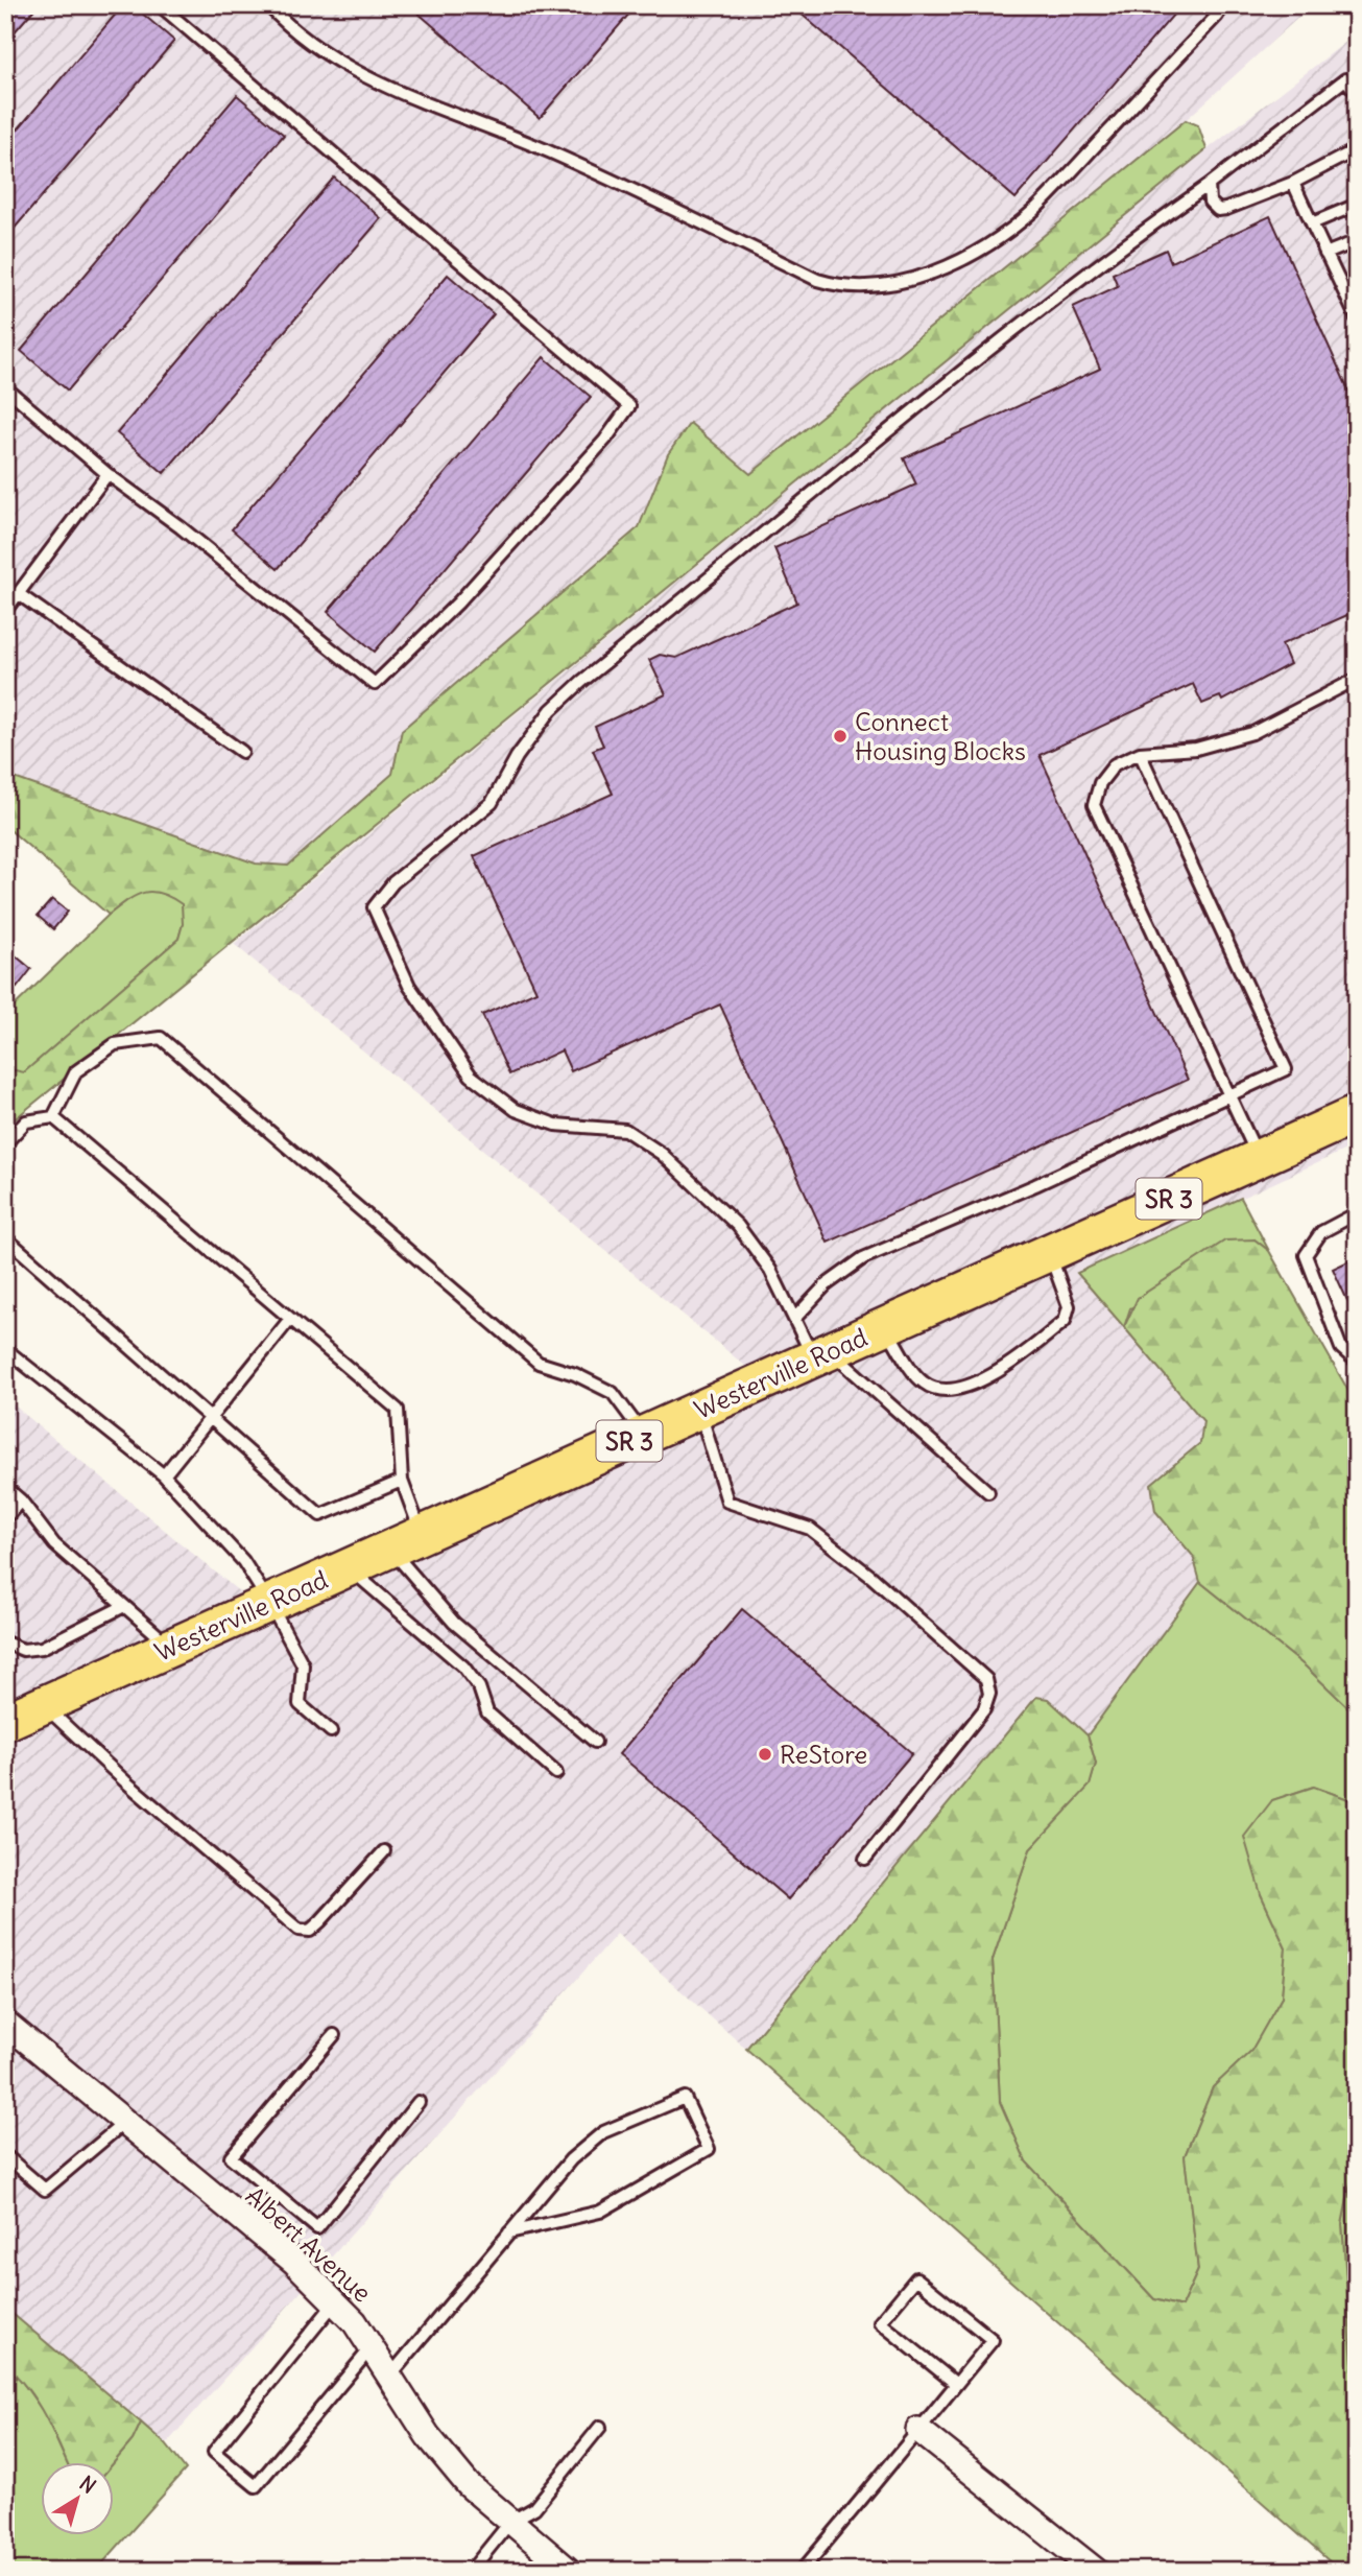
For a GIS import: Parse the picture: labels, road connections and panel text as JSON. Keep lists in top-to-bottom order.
{
  "streets": {
    "main road": ["SR 3", "Westerville Road"],
    "street": ["Albert Avenue"]
  },
  "places": ["Connect Housing Blocks", "ReStore"],
  "north": "top right"
}
